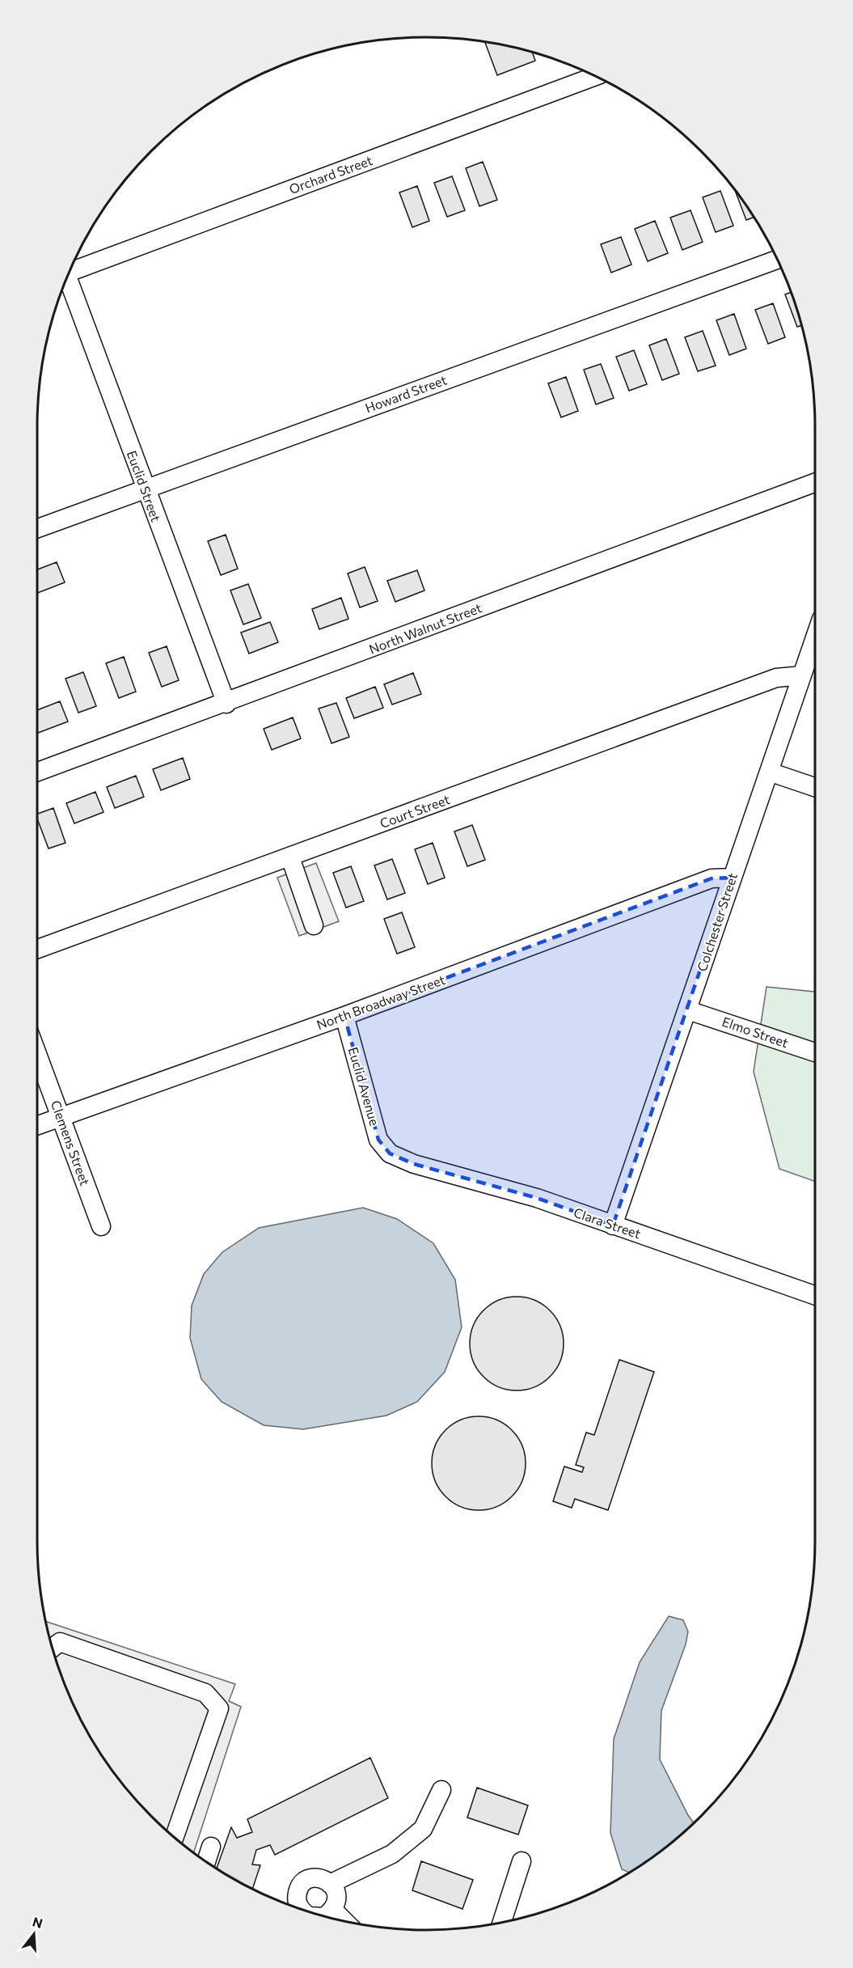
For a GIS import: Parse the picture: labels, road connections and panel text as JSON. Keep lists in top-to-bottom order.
{
  "streets": {
    "street": [
      "Orchard Street",
      "Howard Street",
      "Euclid Street",
      "North Walnut Street",
      "Court Street",
      "Colchester Street",
      "North Broadway Street",
      "Elmo Street",
      "Euclid Avenue",
      "Clemens Street",
      "Clara Street"
    ]
  },
  "crossings": [
    ["Howard Street", "Euclid Street"],
    ["Euclid Street", "North Walnut Street"],
    ["Court Street", "Colchester Street"],
    ["Colchester Street", "North Broadway Street"],
    ["Colchester Street", "Elmo Street"],
    ["Colchester Street", "Clara Street"],
    ["North Broadway Street", "Euclid Avenue"],
    ["North Broadway Street", "Clemens Street"],
    ["Euclid Avenue", "Clara Street"]
  ],
  "north": "top"
}
